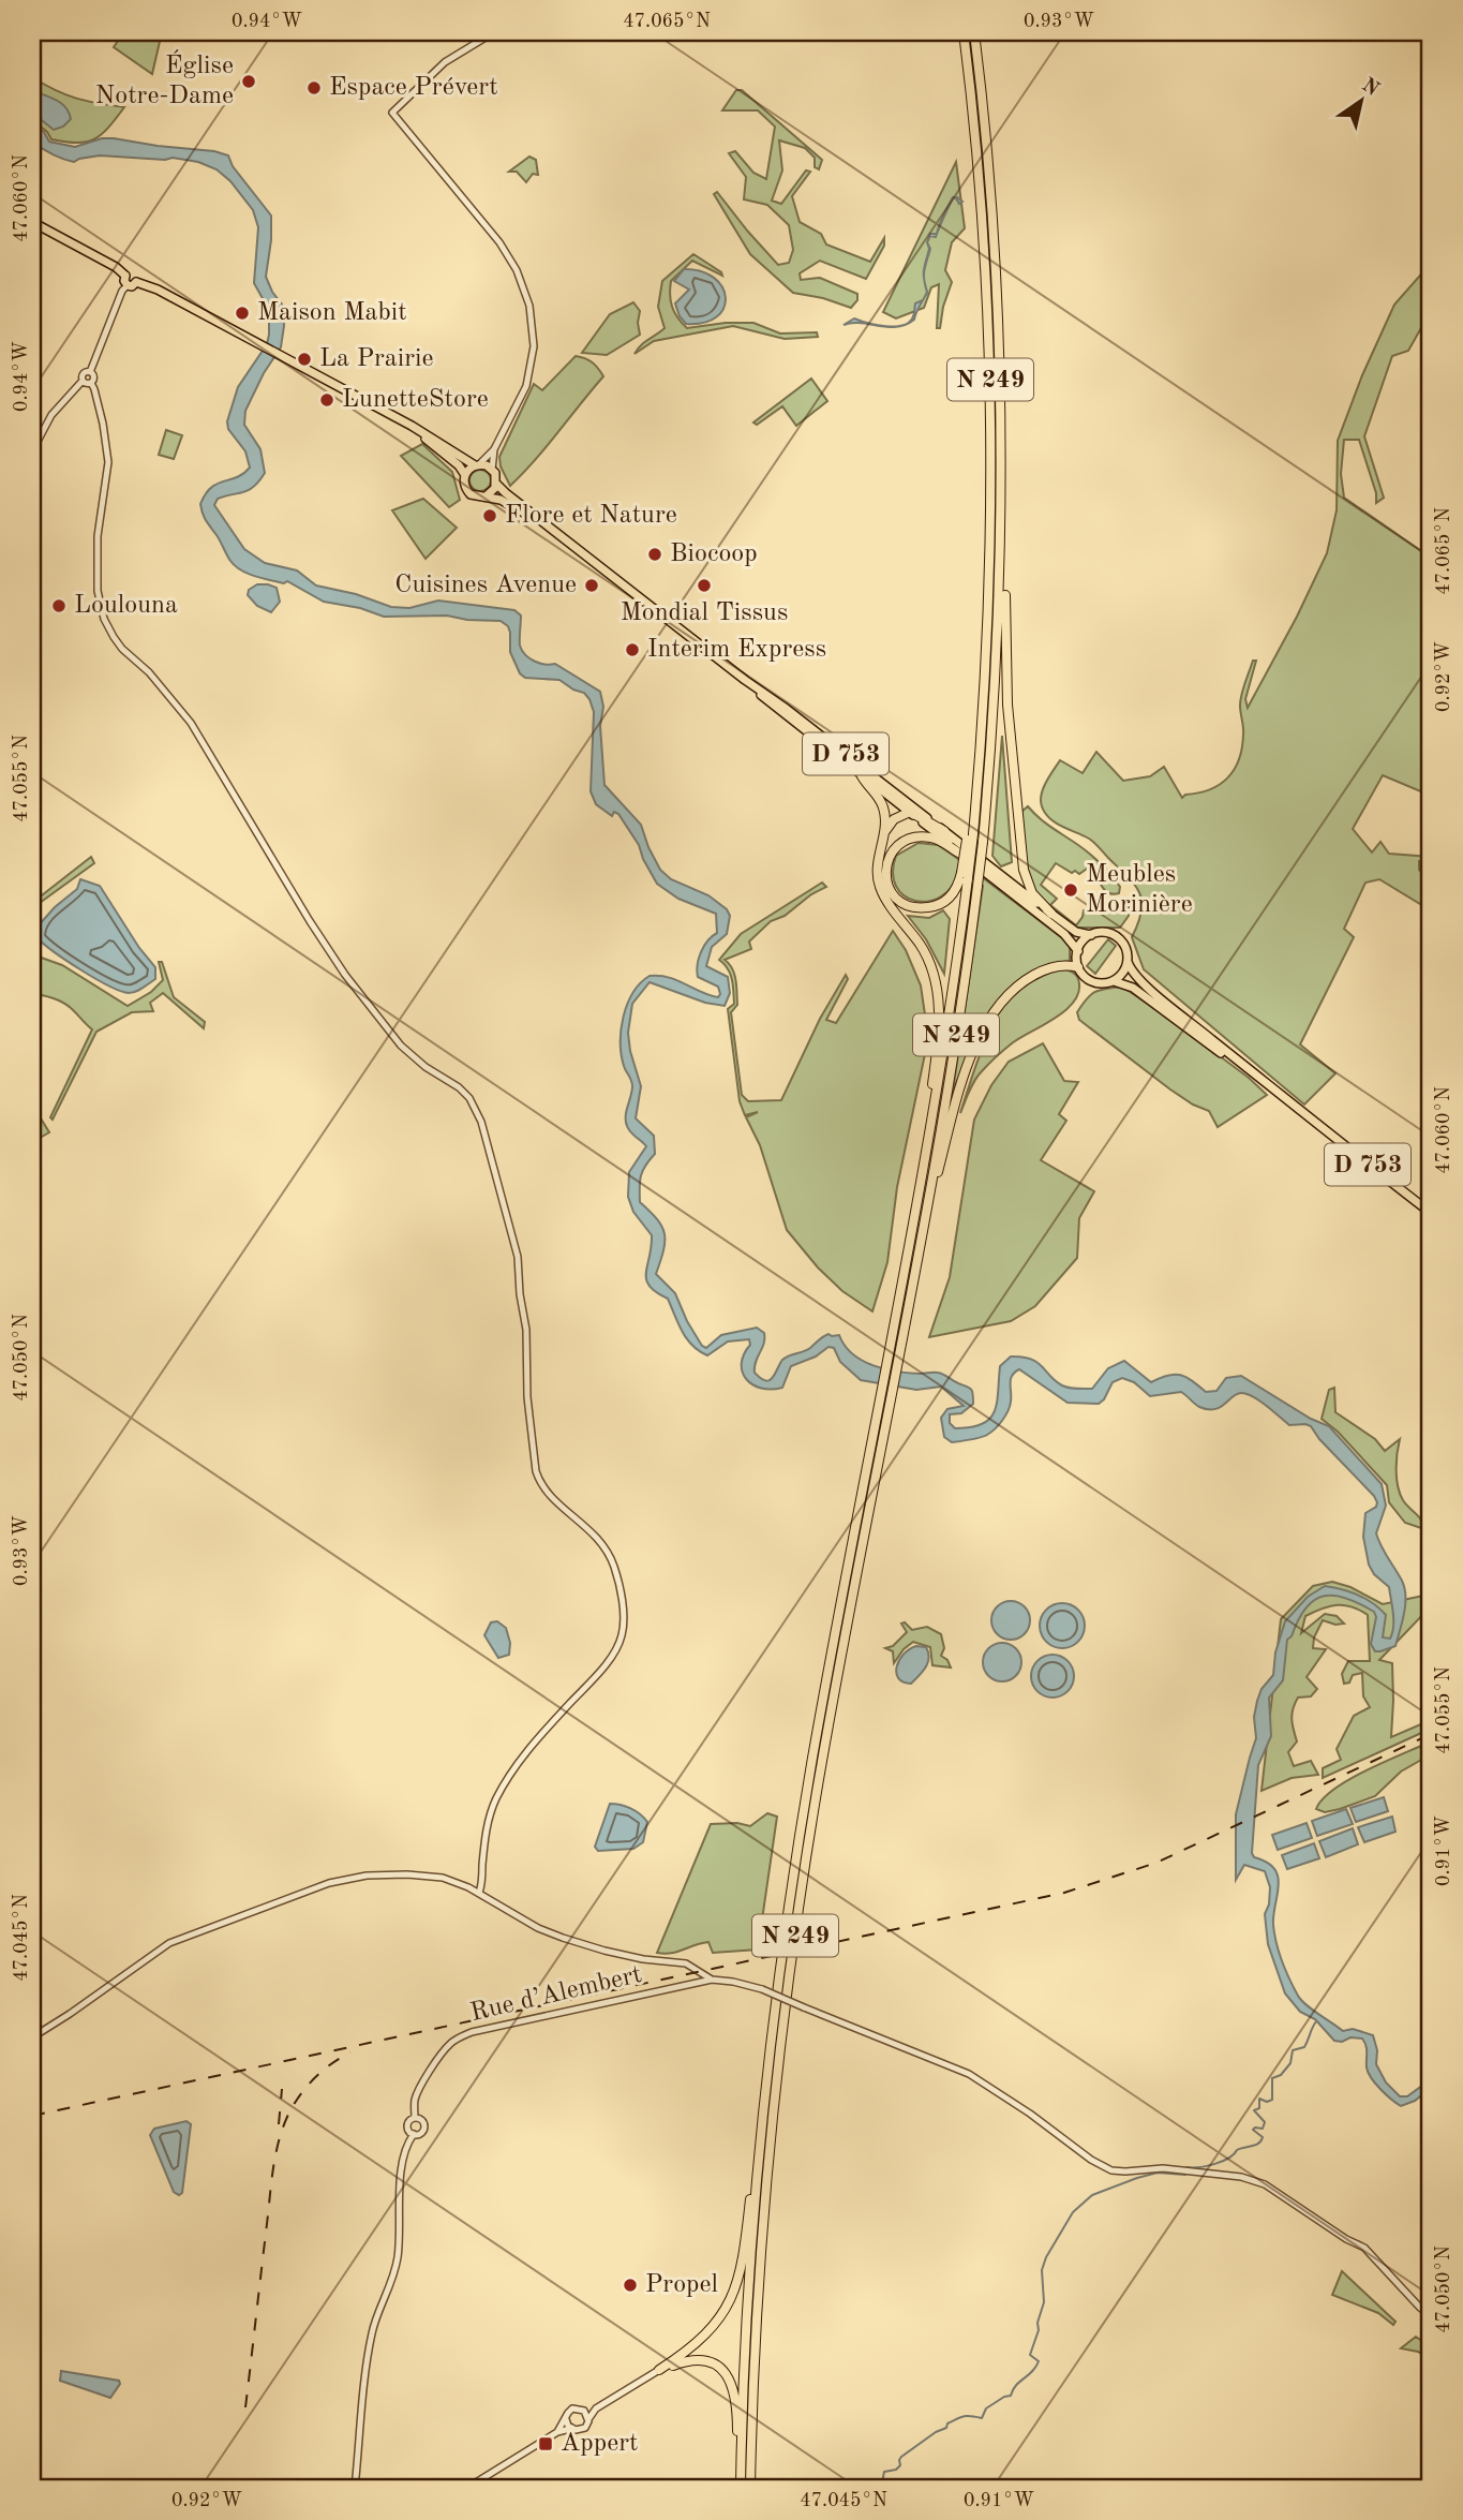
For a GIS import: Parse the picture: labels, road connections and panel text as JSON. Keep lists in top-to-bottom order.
{
  "streets": {
    "highway": ["N 249"],
    "main road": ["D 753"],
    "street": ["Rue d’Alembert"]
  },
  "crossings": [
    ["N 249", "D 753"]
  ],
  "places": {
    "other": [
      "Église Notre-Dame",
      "Espace Prévert",
      "Maison Mabit",
      "La Prairie",
      "LunetteStore",
      "Flore et Nature",
      "Biocoop",
      "Cuisines Avenue",
      "Mondial Tissus",
      "Loulouna",
      "Interim Express",
      "Meubles Morinière",
      "Propel"
    ],
    "transit": ["Appert"]
  },
  "north": "top right",
  "coordinates": [
    "0.94°W",
    "47.065°N",
    "0.93°W",
    "47.060°N",
    "0.92°W",
    "47.055°N",
    "47.050°N",
    "0.91°W",
    "47.045°N"
  ]
}
